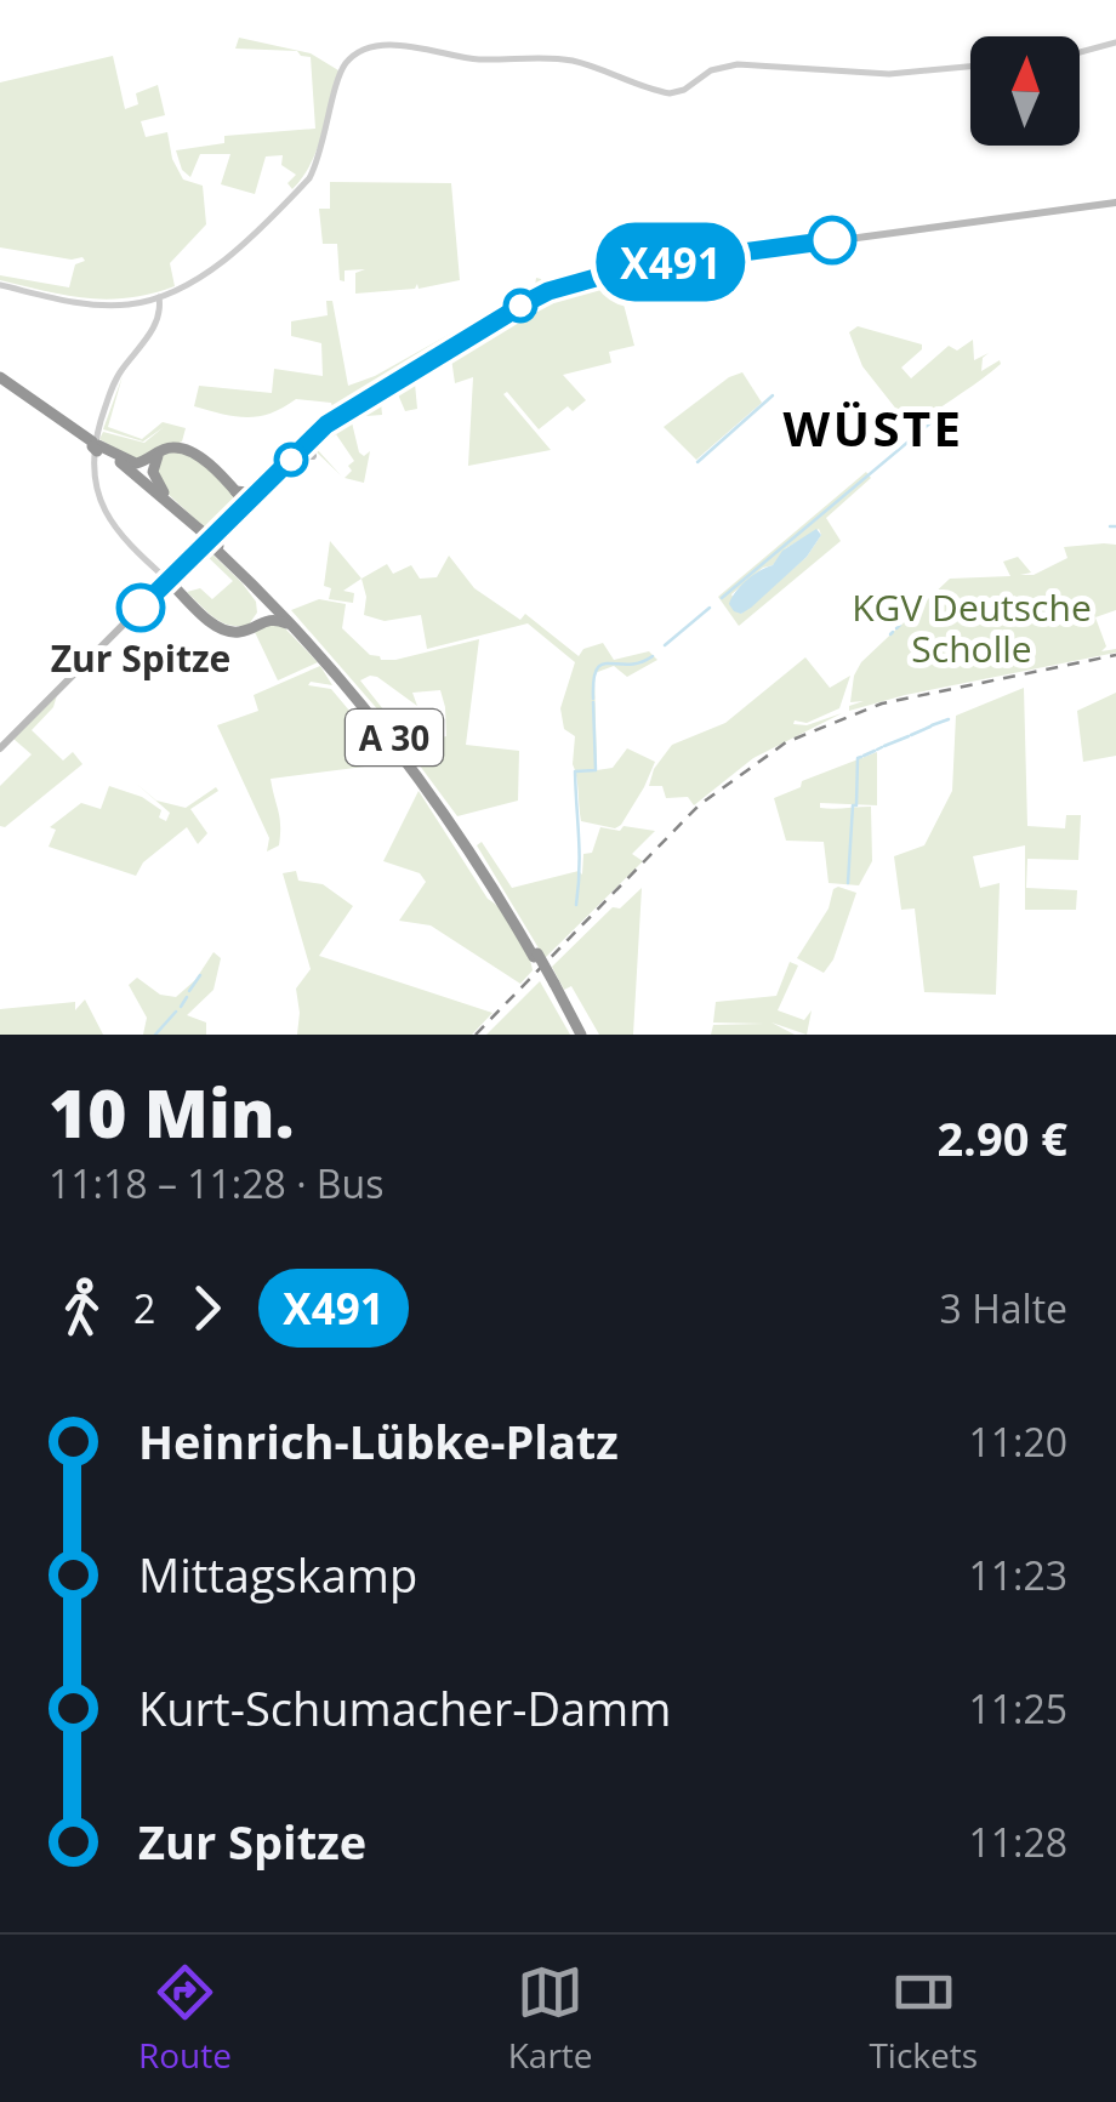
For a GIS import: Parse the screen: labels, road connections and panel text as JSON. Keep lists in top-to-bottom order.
{
  "streets": {
    "highway": ["A 30"]
  },
  "districts": ["WÜSTE"],
  "parks": ["KGV Deutsche Scholle"],
  "places": ["Zur Spitze"],
  "lines": ["bus line X491"],
  "north": "top",
  "page": {
    "on_map": "X491",
    "heading": ["10 Min.", "11:18 – 11:28 · Bus", "2.90 €"],
    "legs": ["2", "X491", "3 Halte"],
    "list": [
      {
        "name": "Heinrich-Lübke-Platz",
        "value": "11:20"
      },
      {
        "name": "Mittagskamp",
        "value": "11:23"
      },
      {
        "name": "Kurt-Schumacher-Damm",
        "value": "11:25"
      },
      {
        "name": "Zur Spitze",
        "value": "11:28"
      }
    ],
    "tabs": ["Route", "Karte", "Tickets"]
  }
}
